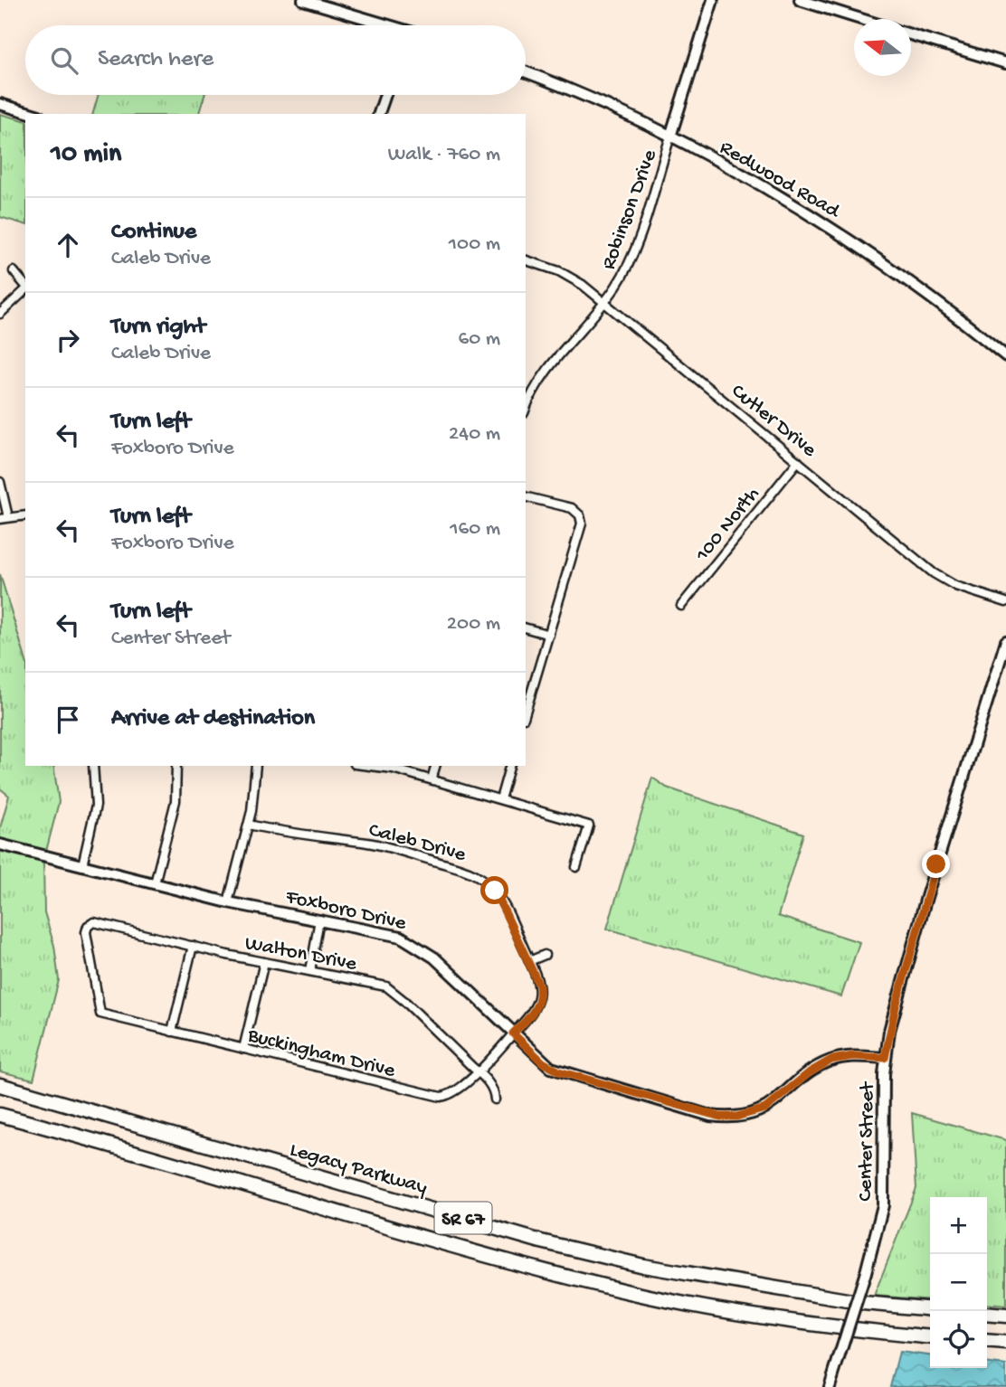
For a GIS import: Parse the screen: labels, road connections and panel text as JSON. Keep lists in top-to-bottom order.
{
  "streets": {
    "highway": ["Legacy Parkway", "SR 67"],
    "street": [
      "Redwood Road",
      "Robinson Drive",
      "Cutler Drive",
      "100 North",
      "Caleb Drive",
      "Foxboro Drive",
      "Walton Drive",
      "Buckingham Drive",
      "Center Street"
    ]
  },
  "crossings": [
    ["Redwood Road", "Robinson Drive"],
    ["Robinson Drive", "Cutler Drive"],
    ["Cutler Drive", "100 North"],
    ["Caleb Drive", "Foxboro Drive"],
    ["Caleb Drive", "Buckingham Drive"],
    ["Foxboro Drive", "Buckingham Drive"],
    ["Foxboro Drive", "Center Street"],
    ["Walton Drive", "Buckingham Drive"]
  ],
  "north": "left",
  "page": {
    "search": "Search here",
    "heading": ["10 min", "Walk · 760 m"],
    "list": [
      ["Continue", "Caleb Drive", "100 m"],
      ["Turn right", "Caleb Drive", "60 m"],
      ["Turn left", "Foxboro Drive", "240 m"],
      ["Turn left", "Foxboro Drive", "160 m"],
      ["Turn left", "Center Street", "200 m"],
      "Arrive at destination"
    ],
    "map_buttons": ["+", "−"]
  }
}
